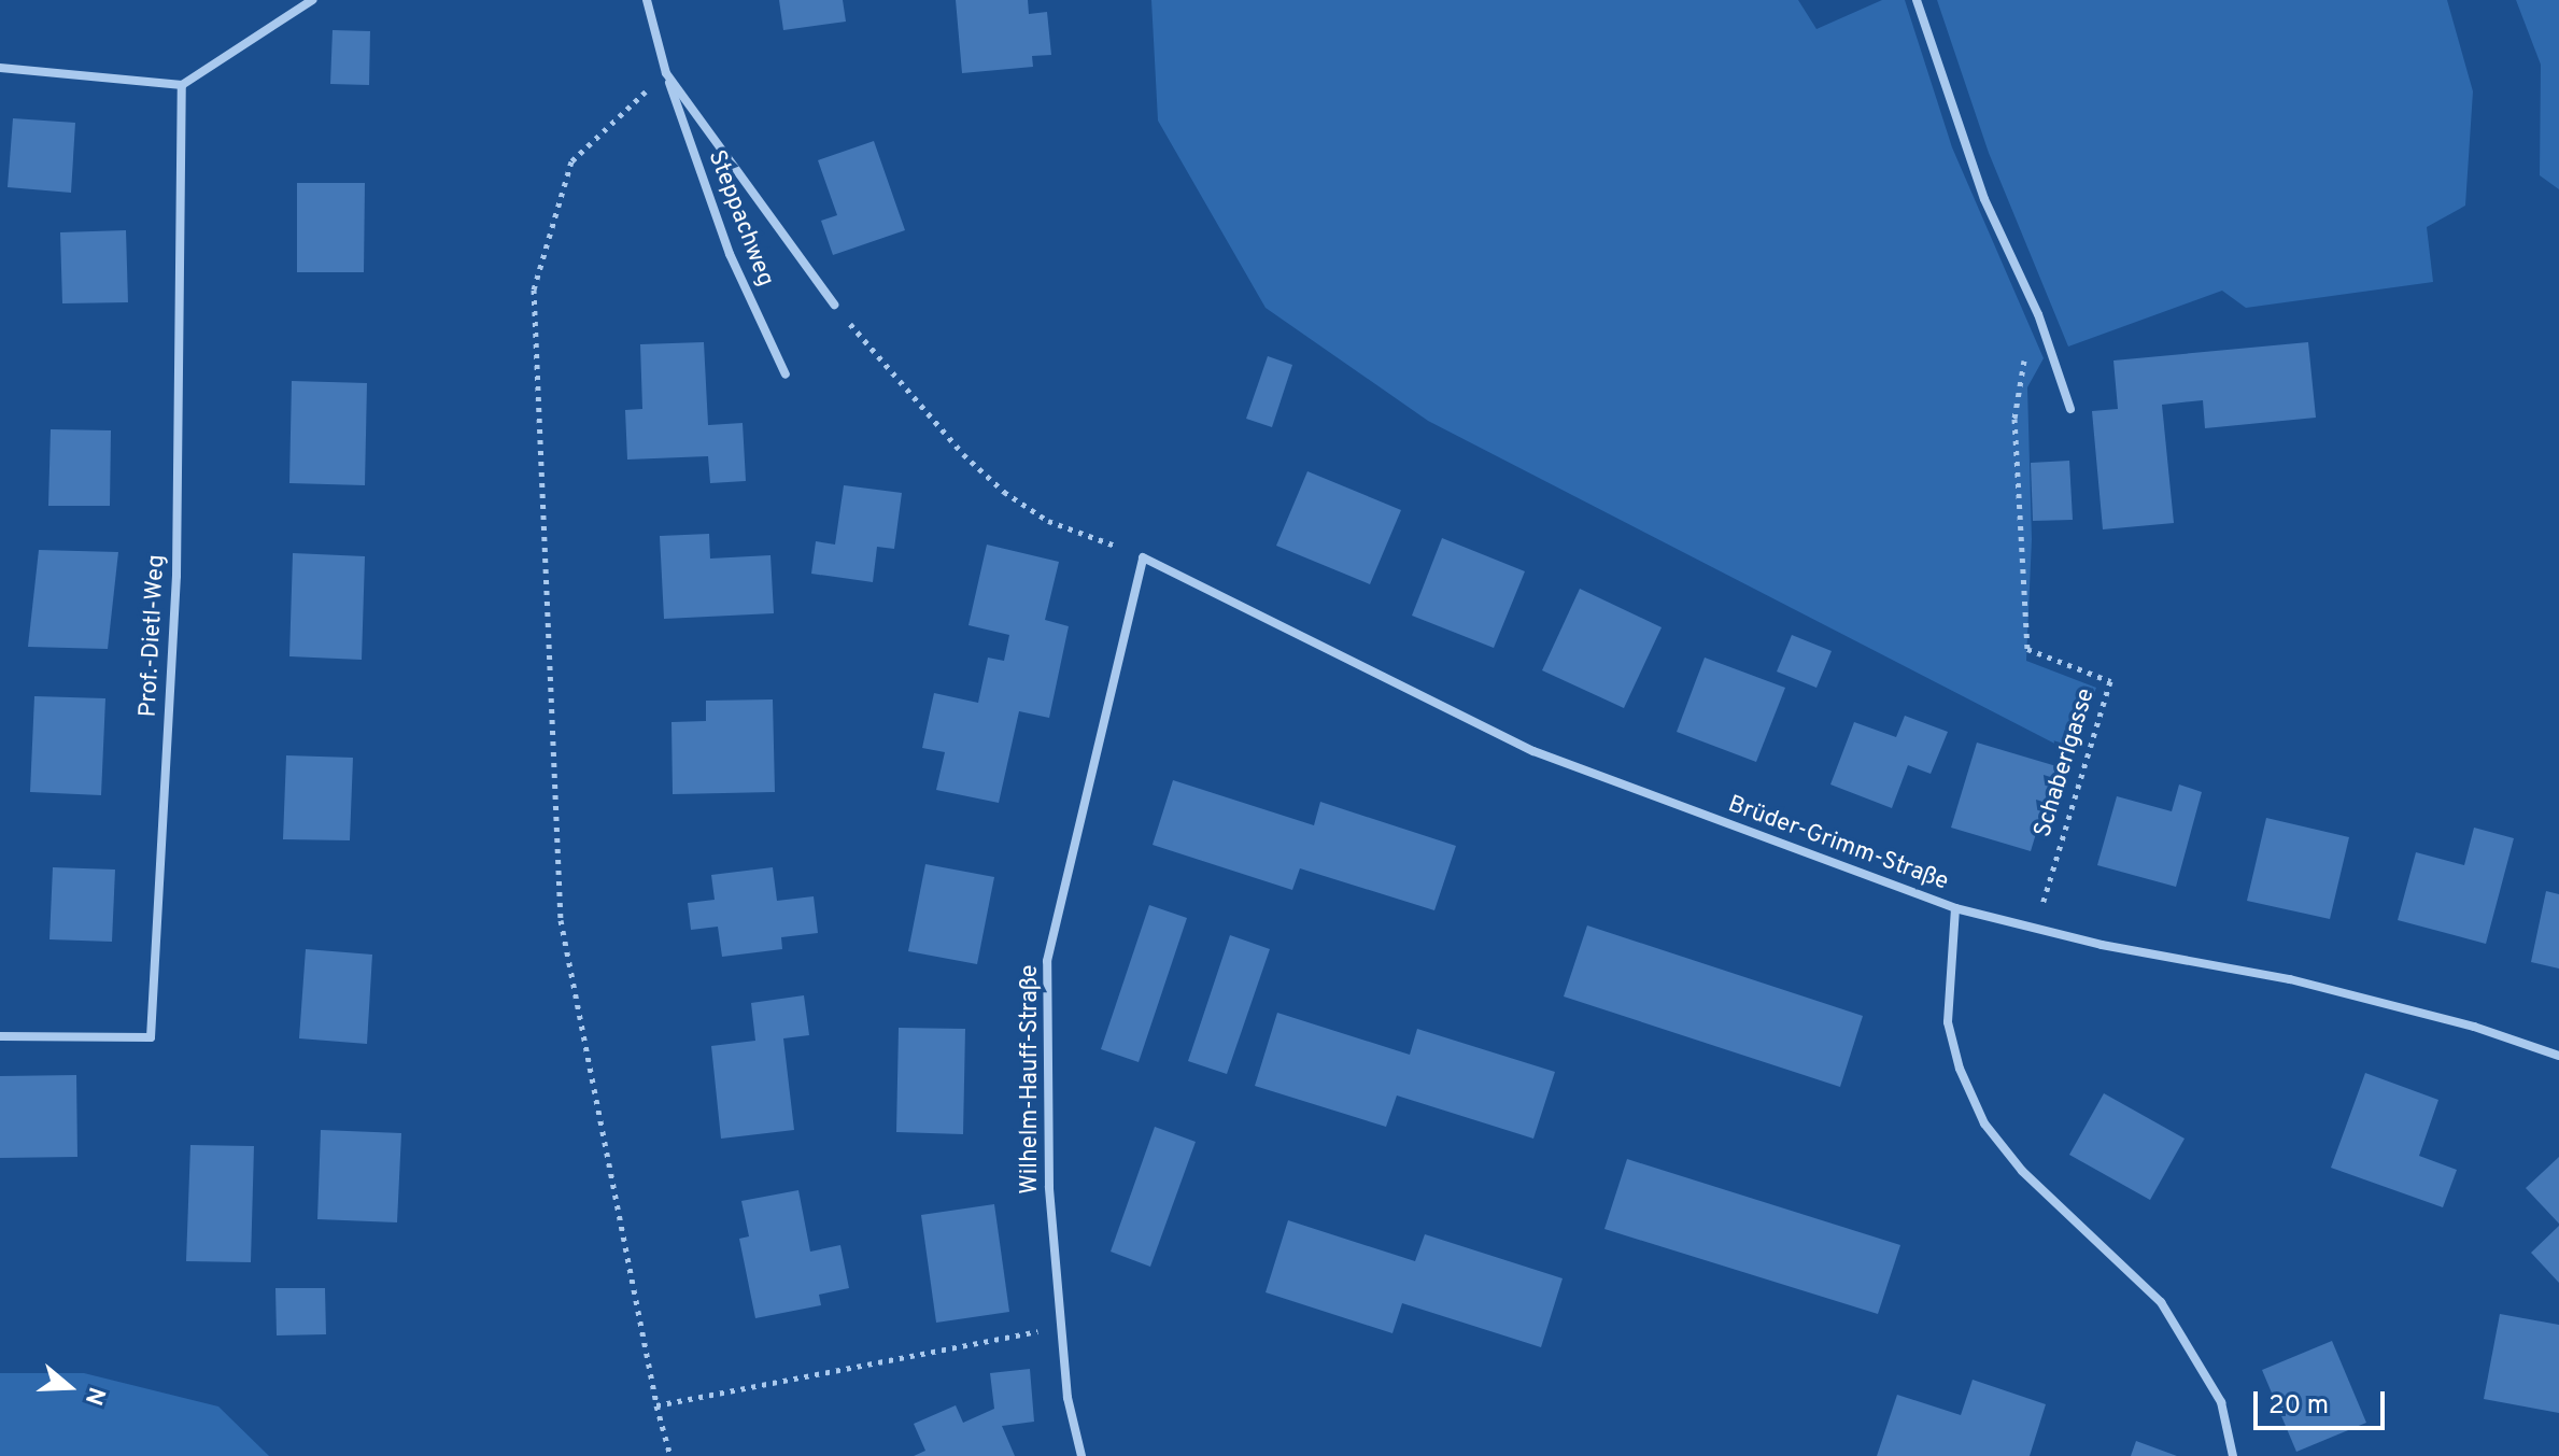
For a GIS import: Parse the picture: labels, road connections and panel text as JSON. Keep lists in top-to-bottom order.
{
  "streets": {
    "street": [
      "Steppachweg",
      "Prof.-Dietl-Weg",
      "Brüder-Grimm-Straße",
      "Wilhelm-Hauff-Straße"
    ],
    "path": ["Schaberlgasse"]
  },
  "crossings": [
    ["Schaberlgasse", "Brüder-Grimm-Straße"],
    ["Brüder-Grimm-Straße", "Wilhelm-Hauff-Straße"]
  ],
  "scale_bar": "20 m",
  "north": "right"
}
